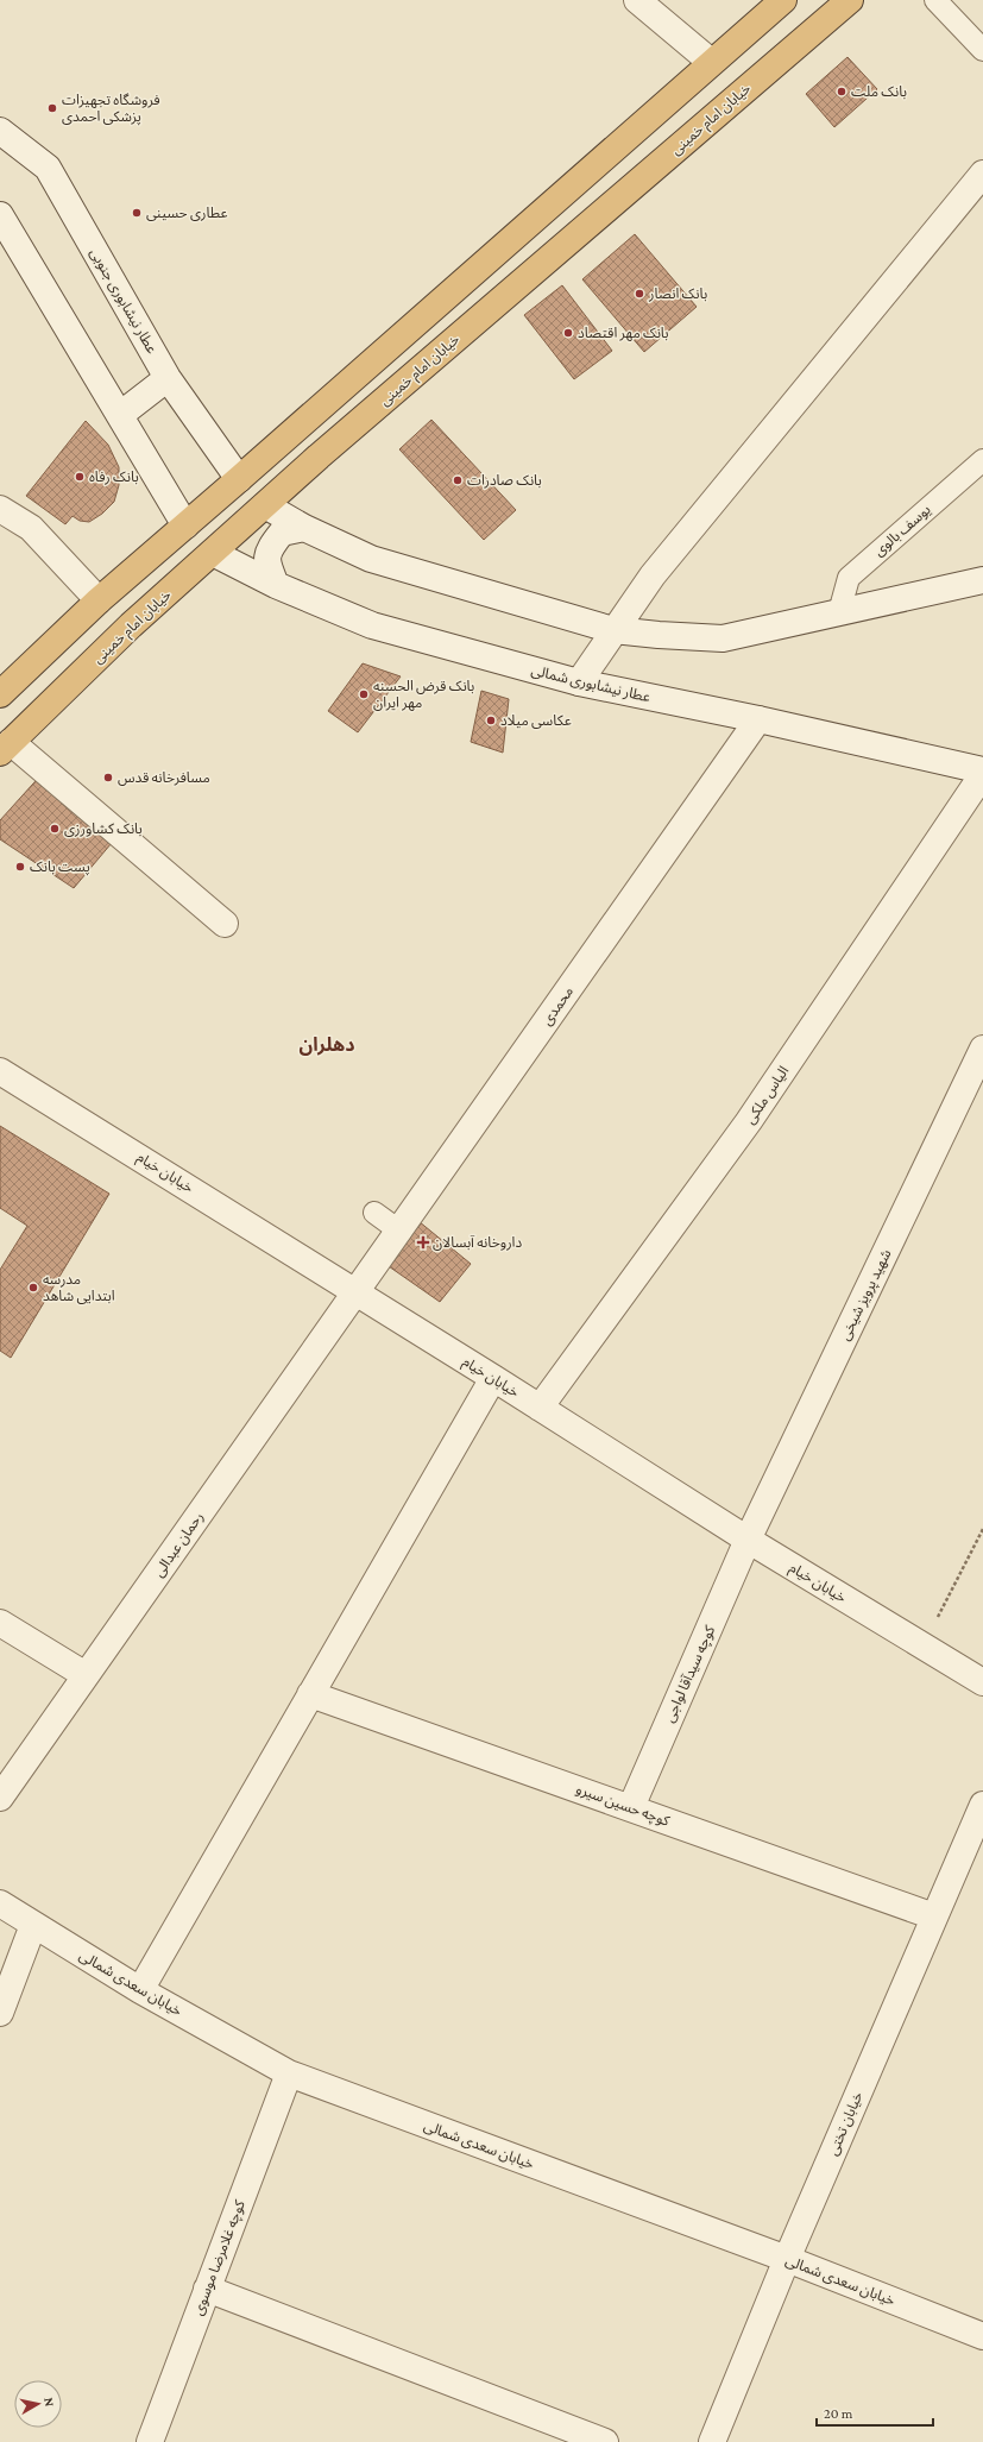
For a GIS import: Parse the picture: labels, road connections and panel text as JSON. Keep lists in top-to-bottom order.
{
  "streets": {
    "highway": ["خیابان امام خمینی"],
    "street": [
      "عطار نیشابوری جنوبی",
      "عطار نیشابوری شمالی",
      "محمدی",
      "الیاس ملکی",
      "خیابان خیام",
      "شهید پرویز شیخی",
      "رحمان عبدالی",
      "کوچه سیدآقا لواجی",
      "کوچه حسین سیرو",
      "خیابان سعدی شمالی",
      "خیابان تختی",
      "کوچه غلامرضا موسوی"
    ],
    "lane": ["یوسف بالوی"]
  },
  "crossings": [
    ["خیابان امام خمینی", "عطار نیشابوری شمالی"],
    ["عطار نیشابوری شمالی", "محمدی"],
    ["محمدی", "خیابان خیام"],
    ["محمدی", "رحمان عبدالی"],
    ["الیاس ملکی", "خیابان خیام"],
    ["خیابان خیام", "شهید پرویز شیخی"],
    ["خیابان خیام", "رحمان عبدالی"],
    ["خیابان خیام", "کوچه سیدآقا لواجی"],
    ["شهید پرویز شیخی", "کوچه سیدآقا لواجی"],
    ["کوچه سیدآقا لواجی", "کوچه حسین سیرو"],
    ["کوچه حسین سیرو", "خیابان تختی"],
    ["خیابان سعدی شمالی", "خیابان تختی"],
    ["خیابان سعدی شمالی", "کوچه غلامرضا موسوی"]
  ],
  "districts": ["دهلران"],
  "places": {
    "other": [
      "بانک ملت",
      "فروشگاه تجهیزات پزشکی احمدی",
      "عطاری حسینی",
      "بانک انصار",
      "بانک مهر اقتصاد",
      "بانک رفاه",
      "بانک صادرات",
      "بانک قرض الحسنه مهر ایران",
      "عکاسی میلاد",
      "مسافرخانه قدس",
      "بانک کشاورزی",
      "پست بانک",
      "مدرسه ابتدایی شاهد"
    ],
    "health": ["داروخانه آبسالان"]
  },
  "scale_bar": "20 m",
  "north": "right"
}
